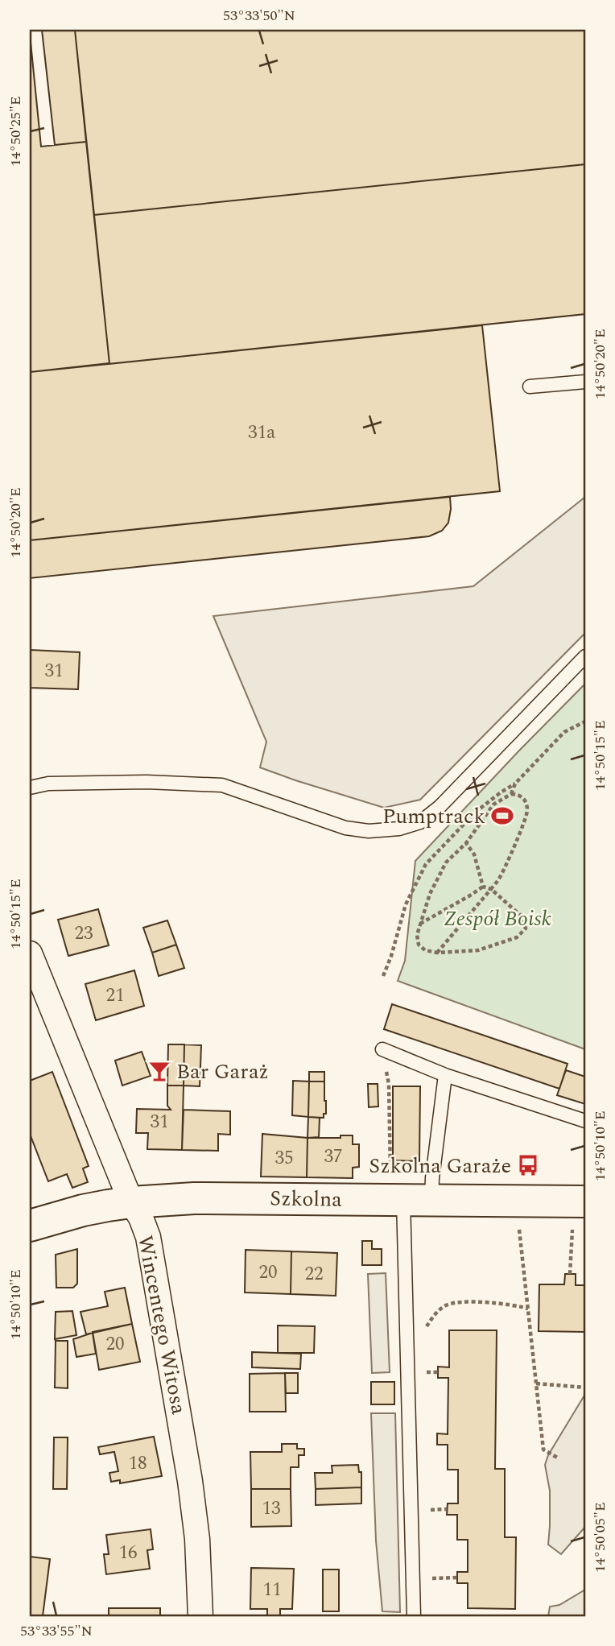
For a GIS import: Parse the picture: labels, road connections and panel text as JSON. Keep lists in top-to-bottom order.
{
  "streets": {
    "street": ["Szkolna", "Wincentego Witosa"]
  },
  "crossings": [
    ["Szkolna", "Wincentego Witosa"]
  ],
  "parks": ["Zespół Boisk"],
  "places": {
    "sports": ["Pumptrack"],
    "bar": ["Bar Garaż"],
    "bus stop": ["Szkolna Garaże"]
  },
  "house_numbers": [
    "31a",
    "31",
    "23",
    "21",
    "31",
    "37",
    "35",
    "20",
    "22",
    "20",
    "18",
    "13",
    "16",
    "11"
  ],
  "coordinates": [
    "53°33'50\"N",
    "14°50'25\"E",
    "14°50'20\"E",
    "14°50'15\"E",
    "14°50'10\"E",
    "14°50'05\"E",
    "53°33'55\"N"
  ]
}
